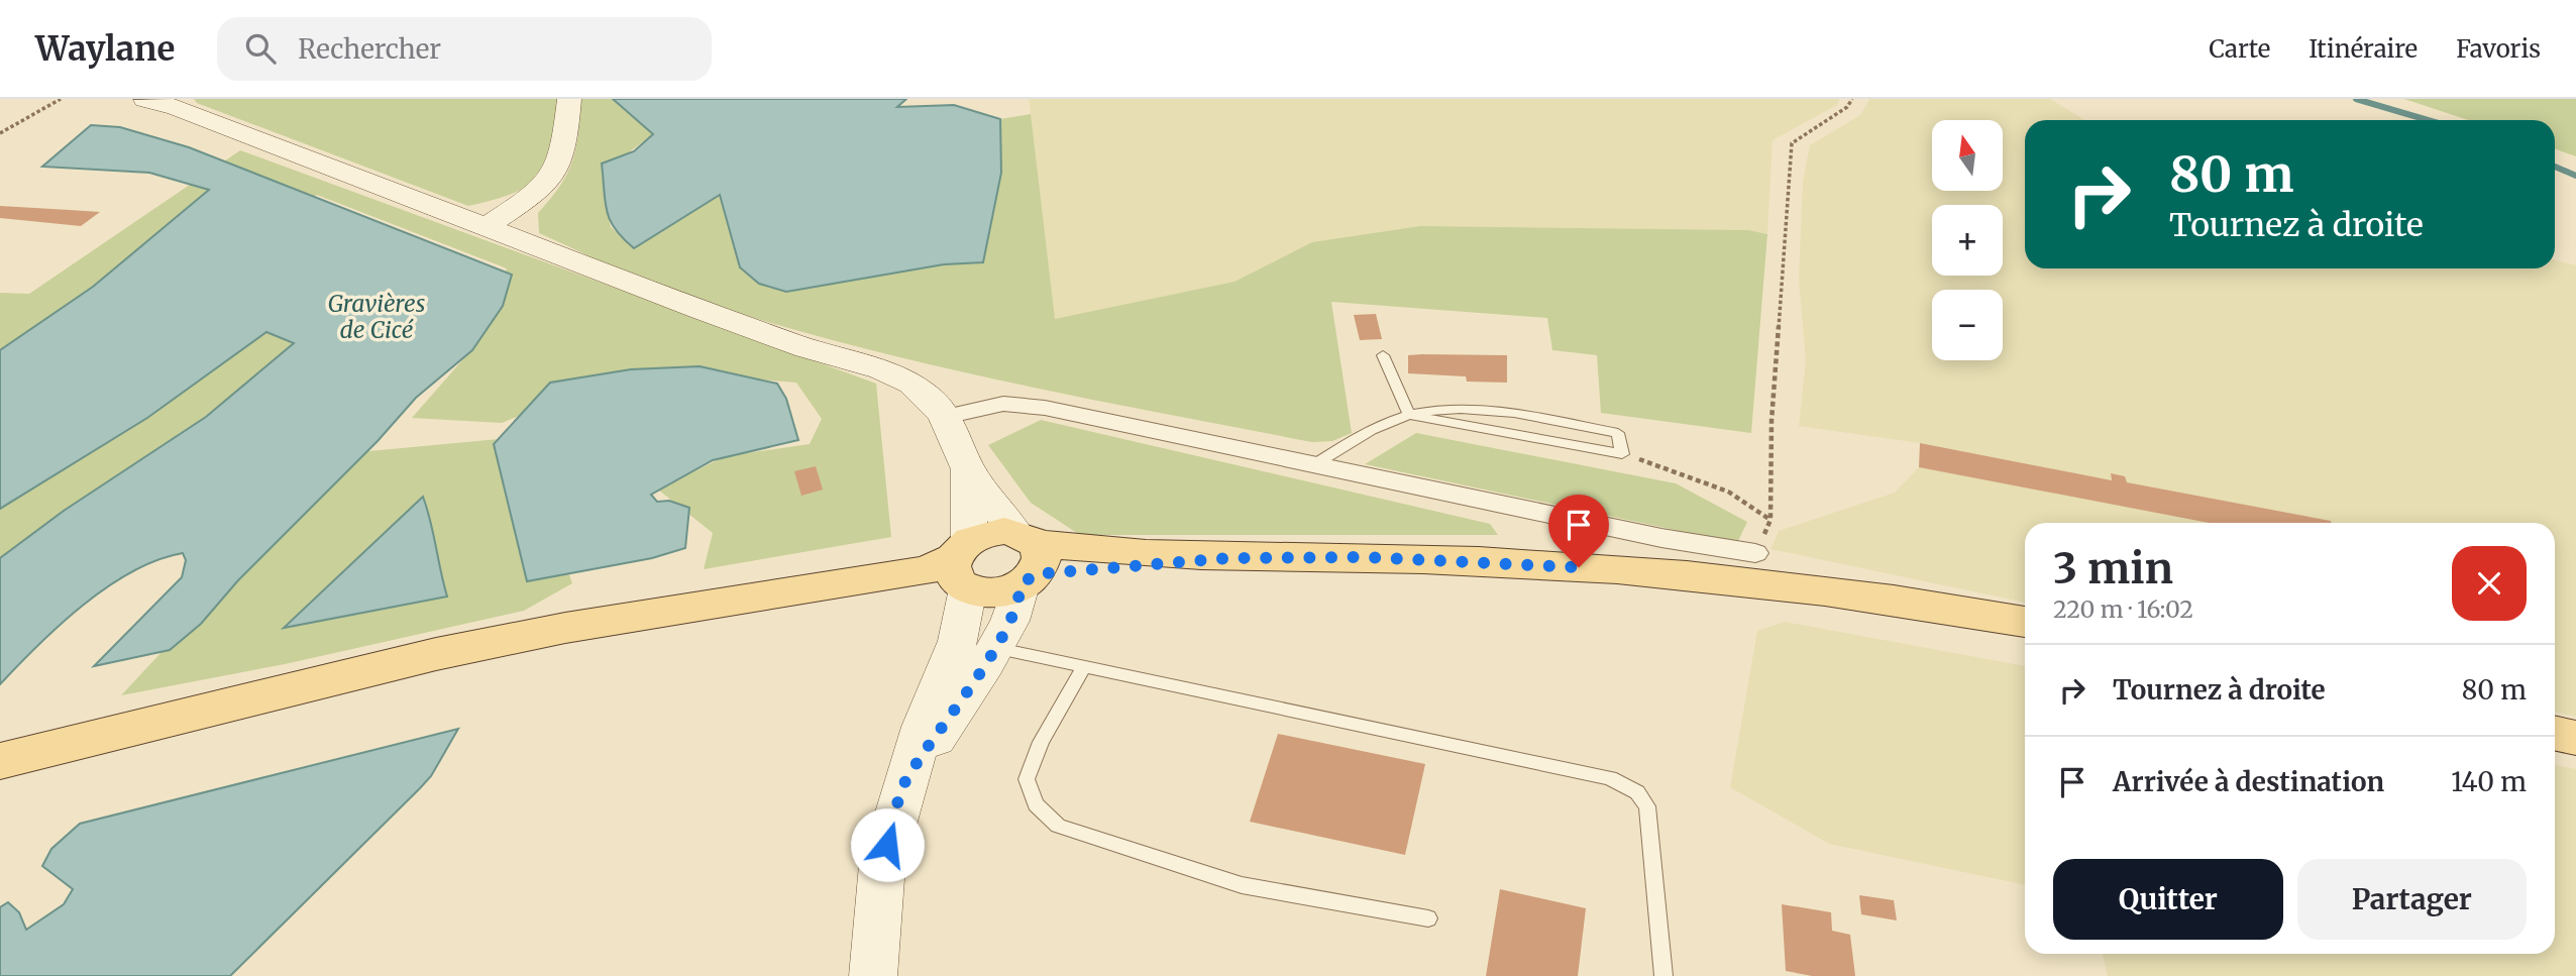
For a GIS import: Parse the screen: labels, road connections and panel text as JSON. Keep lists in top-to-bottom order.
{
  "water": ["Gravières de Cicé"],
  "north": "top",
  "page": {
    "header": "Waylane",
    "search": "Rechercher",
    "nav": ["Carte", "Itinéraire", "Favoris"],
    "map_buttons": ["+", "−"],
    "turn": ["80 m", "Tournez à droite"],
    "heading": ["3 min", "220 m · 16:02"],
    "list": [
      {
        "name": "Tournez à droite",
        "value": "80 m"
      },
      {
        "name": "Arrivée à destination",
        "value": "140 m"
      }
    ],
    "buttons": ["Quitter", "Partager"]
  }
}
